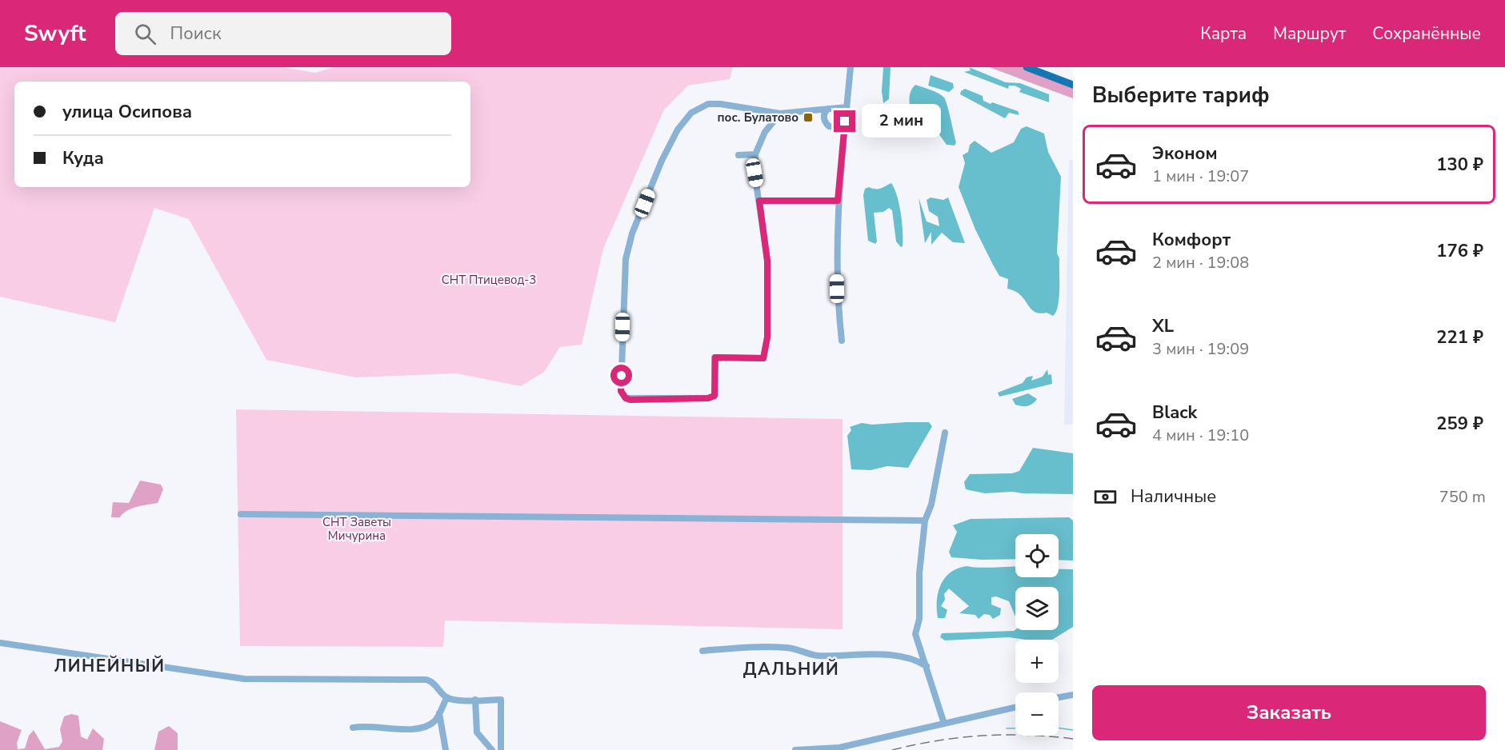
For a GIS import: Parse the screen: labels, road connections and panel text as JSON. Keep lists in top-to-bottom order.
{
  "districts": ["ЛИНЕЙНЫЙ", "ДАЛЬНИЙ"],
  "parks": ["СНТ Птицевод-3", "СНТ Заветы Мичурина"],
  "places": {
    "transit": ["пос. Булатово"]
  },
  "page": {
    "header": "Swyft",
    "search": "Поиск",
    "nav": ["Карта", "Маршрут", "Сохранённые"],
    "heading": "Выберите тариф",
    "banner": ["улица Осипова", "Куда"],
    "bubble": "2 мин",
    "list": [
      {
        "name": "Эконом",
        "note": "1 мин · 19:07",
        "value": "130 ₽"
      },
      {
        "name": "Комфорт",
        "note": "2 мин · 19:08",
        "value": "176 ₽"
      },
      {
        "name": "XL",
        "note": "3 мин · 19:09",
        "value": "221 ₽"
      },
      {
        "name": "Black",
        "note": "4 мин · 19:10",
        "value": "259 ₽"
      }
    ],
    "pay": ["Наличные", "750 m"],
    "map_buttons": ["+", "−"],
    "buttons": "Заказать"
  }
}
